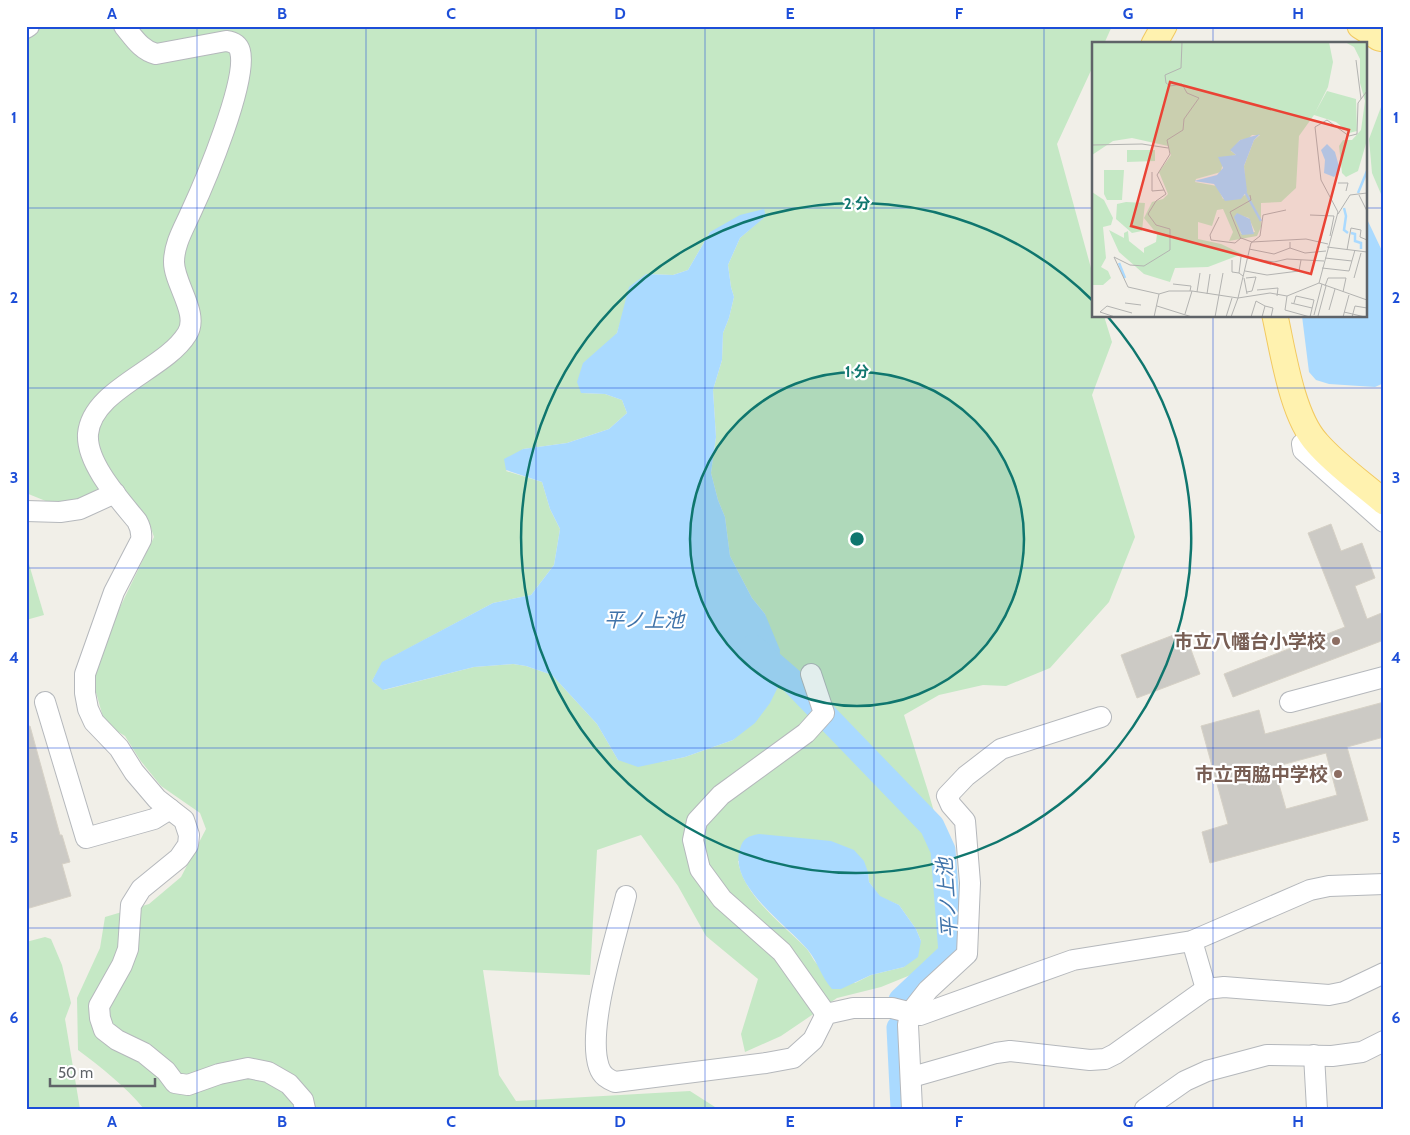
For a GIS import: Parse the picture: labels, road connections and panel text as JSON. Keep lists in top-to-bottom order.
{
  "water": ["平ノ上池"],
  "places": ["市立八幡台小学校", "市立西脇中学校"],
  "scale_bar": "50 m",
  "grid": {
    "columns": [
      "A",
      "B",
      "C",
      "D",
      "E",
      "F",
      "G",
      "H"
    ],
    "rows": [
      "1",
      "2",
      "3",
      "4",
      "5",
      "6"
    ]
  },
  "rings": ["2 分", "1 分"]
}
